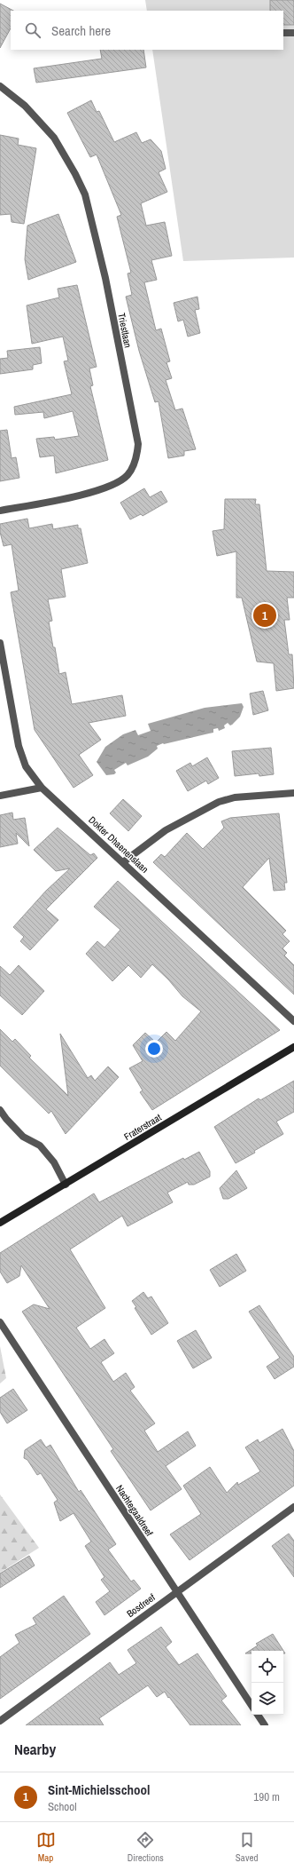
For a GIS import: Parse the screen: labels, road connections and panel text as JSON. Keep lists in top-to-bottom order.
{
  "streets": {
    "street": [
      "Triestlaan",
      "Dokter Dhaenenslaan",
      "Fraterstraat",
      "Nachtegaaldreef",
      "Bosdreef"
    ]
  },
  "crossings": [
    ["Nachtegaaldreef", "Bosdreef"]
  ],
  "page": {
    "search": "Search here",
    "pins": "1",
    "heading": "Nearby",
    "list": [
      {
        "mark": "1",
        "name": "Sint-Michielsschool",
        "note": "School",
        "value": "190 m"
      }
    ],
    "nav": ["Map", "Directions", "Saved"]
  }
}
